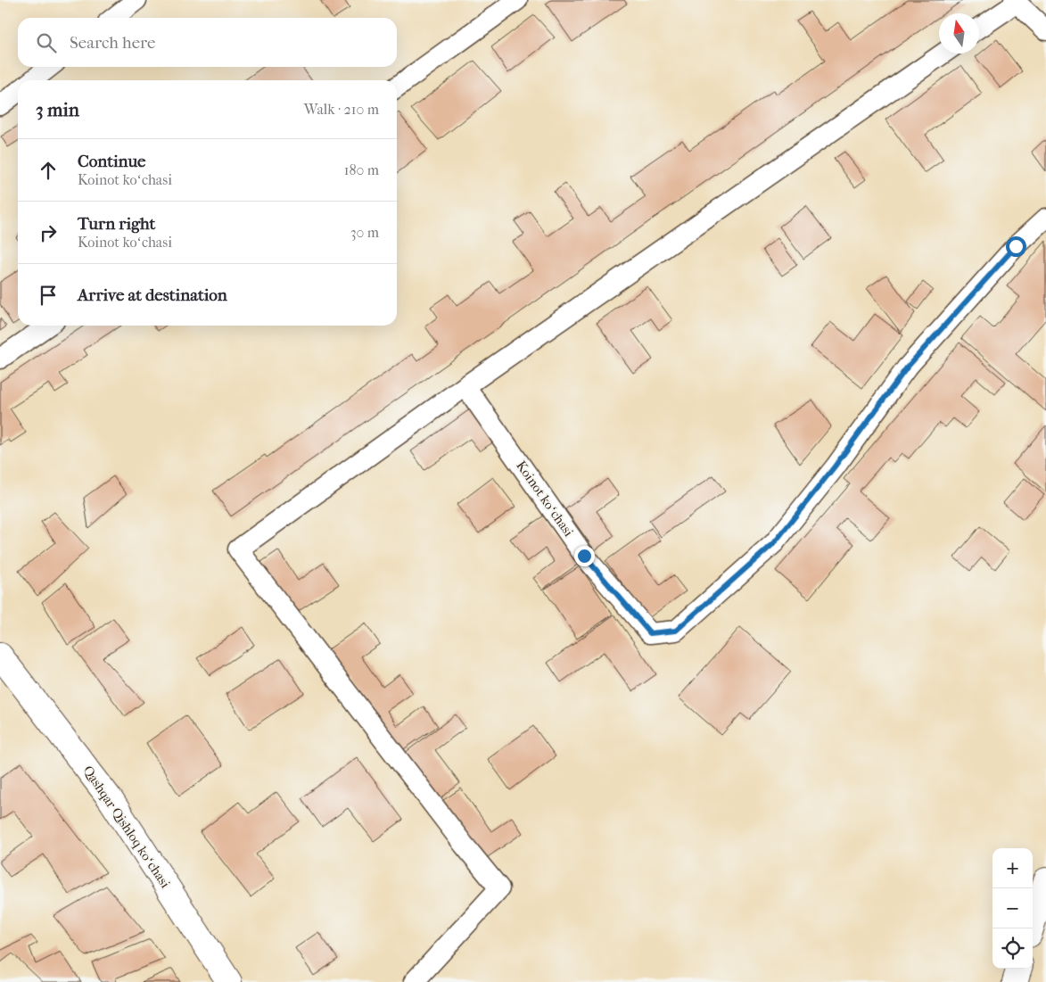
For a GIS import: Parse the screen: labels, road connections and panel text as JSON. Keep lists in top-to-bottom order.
{
  "streets": {
    "main road": ["Qashqar Qishloq koʻchasi"],
    "street": ["Koinot koʻchasi"]
  },
  "north": "top",
  "page": {
    "search": "Search here",
    "heading": ["3 min", "Walk · 210 m"],
    "list": [
      ["Continue", "Koinot koʻchasi", "180 m"],
      ["Turn right", "Koinot koʻchasi", "30 m"],
      "Arrive at destination"
    ],
    "map_buttons": ["+", "−"]
  }
}
